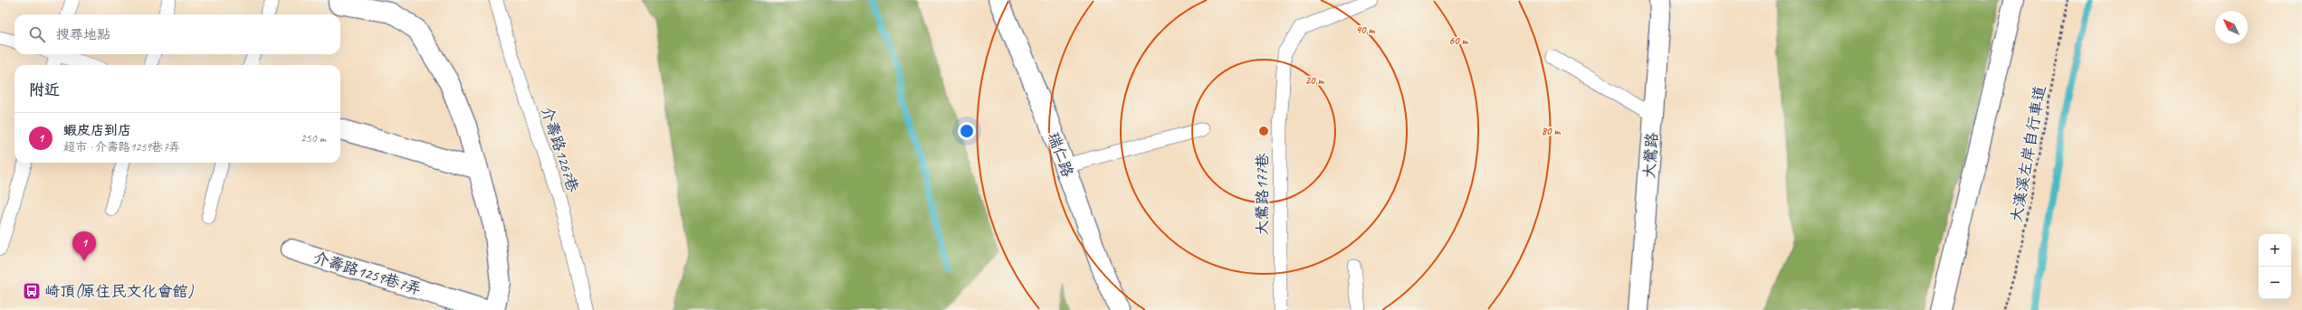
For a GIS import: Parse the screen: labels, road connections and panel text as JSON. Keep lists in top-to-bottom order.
{
  "streets": {
    "street": ["瑞仁路", "大鶯路", "介壽路1259巷7弄"],
    "lane": ["介壽路1267巷", "大鶯路177巷"],
    "path": ["大漢溪左岸自行車道"]
  },
  "places": {
    "bus stop": ["崎頂(原住民文化會館)"]
  },
  "north": "top left",
  "page": {
    "search": "搜尋地點",
    "heading": "附近",
    "list": [
      {
        "mark": "1",
        "name": "蝦皮店到店",
        "note": "超市 · 介壽路1259巷7弄",
        "value": "250 m"
      }
    ],
    "pins": "1",
    "map_buttons": ["+", "−"]
  },
  "rings": [
    "40 m",
    "60 m",
    "20 m",
    "80 m"
  ]
}
